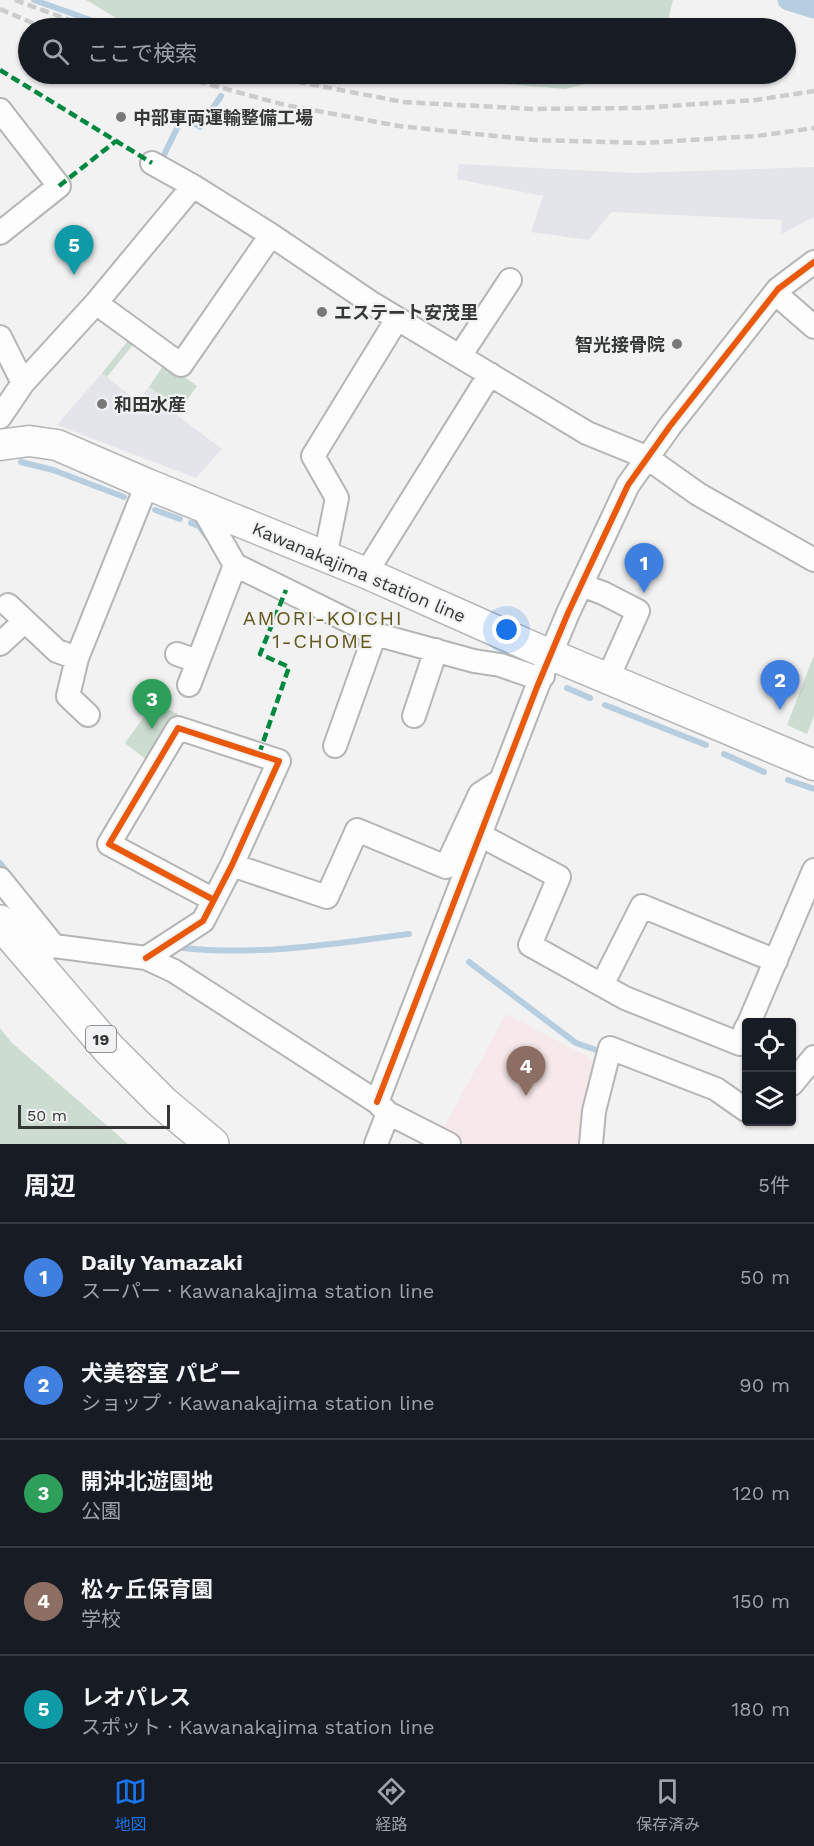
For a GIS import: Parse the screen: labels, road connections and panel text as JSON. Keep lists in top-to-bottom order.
{
  "streets": {
    "highway": ["19"],
    "main road": ["Kawanakajima station line"]
  },
  "districts": ["AMORI-KOICHI 1-CHOME"],
  "places": [
    "中部車両運輸整備工場",
    "エステート安茂里",
    "智光接骨院",
    "和田水産"
  ],
  "scale_bar": "50 m",
  "page": {
    "search": "ここで検索",
    "pins": [
      "5",
      "1",
      "2",
      "3",
      "4"
    ],
    "scale": "50 m",
    "heading": ["周辺", "5件"],
    "list": [
      {
        "mark": "1",
        "name": "Daily Yamazaki",
        "note": "スーパー · Kawanakajima station line",
        "value": "50 m"
      },
      {
        "mark": "2",
        "name": "犬美容室 パピー",
        "note": "ショップ · Kawanakajima station line",
        "value": "90 m"
      },
      {
        "mark": "3",
        "name": "開沖北遊園地",
        "note": "公園",
        "value": "120 m"
      },
      {
        "mark": "4",
        "name": "松ヶ丘保育園",
        "note": "学校",
        "value": "150 m"
      },
      {
        "mark": "5",
        "name": "レオパレス",
        "note": "スポット · Kawanakajima station line",
        "value": "180 m"
      }
    ],
    "nav": ["地図", "経路", "保存済み"]
  }
}
